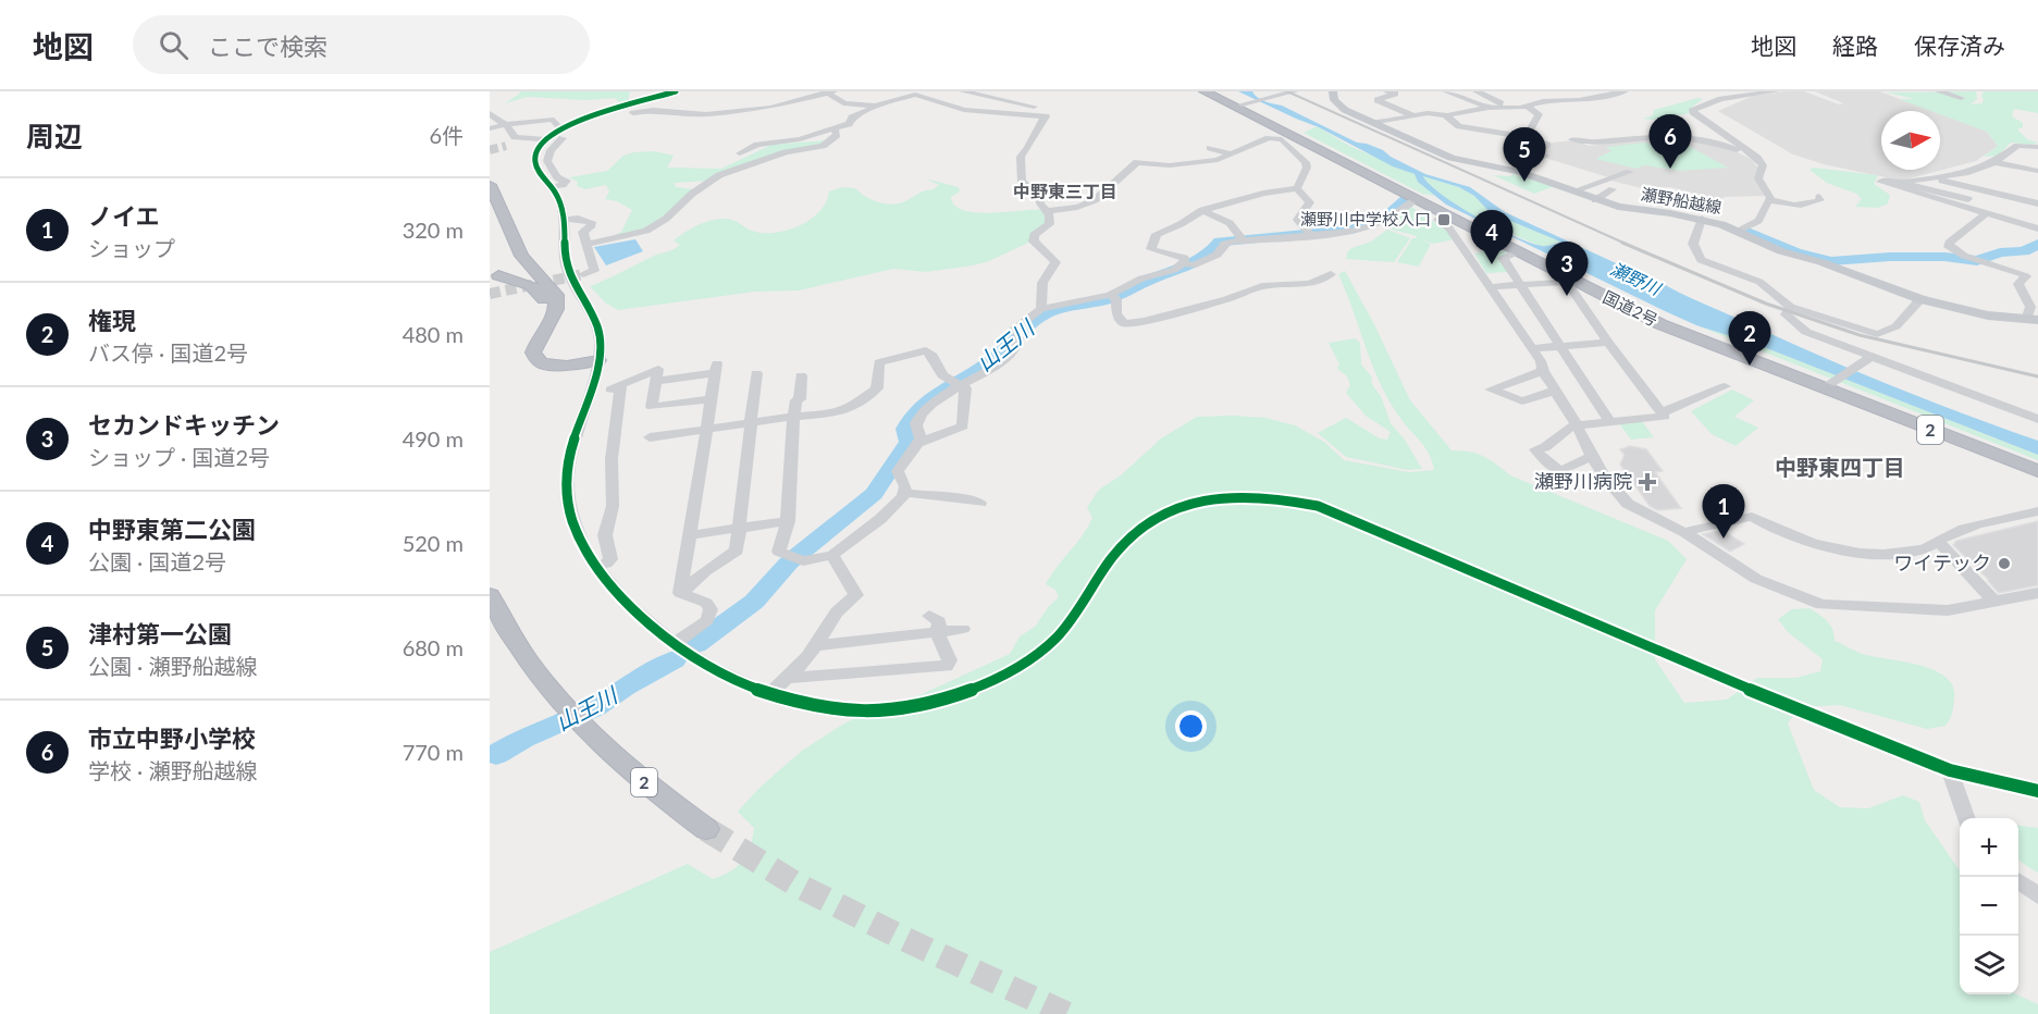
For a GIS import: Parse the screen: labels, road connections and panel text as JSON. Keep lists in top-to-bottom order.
{
  "streets": {
    "highway": ["国道2号", "2"],
    "main road": ["瀬野船越線"]
  },
  "districts": ["中野東三丁目", "中野東四丁目"],
  "water": ["瀬野川", "山王川"],
  "places": {
    "transit": ["瀬野川中学校入口"],
    "health": ["瀬野川病院"],
    "other": ["ワイテック"]
  },
  "north": "right",
  "page": {
    "header": "地図",
    "search": "ここで検索",
    "nav": ["地図", "経路", "保存済み"],
    "heading": ["周辺", "6件"],
    "pins": [
      "6",
      "5",
      "4",
      "3",
      "2",
      "1"
    ],
    "list": [
      {
        "mark": "1",
        "name": "ノイエ",
        "note": "ショップ",
        "value": "320 m"
      },
      {
        "mark": "2",
        "name": "権現",
        "note": "バス停 · 国道2号",
        "value": "480 m"
      },
      {
        "mark": "3",
        "name": "セカンドキッチン",
        "note": "ショップ · 国道2号",
        "value": "490 m"
      },
      {
        "mark": "4",
        "name": "中野東第二公園",
        "note": "公園 · 国道2号",
        "value": "520 m"
      },
      {
        "mark": "5",
        "name": "津村第一公園",
        "note": "公園 · 瀬野船越線",
        "value": "680 m"
      },
      {
        "mark": "6",
        "name": "市立中野小学校",
        "note": "学校 · 瀬野船越線",
        "value": "770 m"
      }
    ],
    "map_buttons": ["+", "−"]
  }
}
